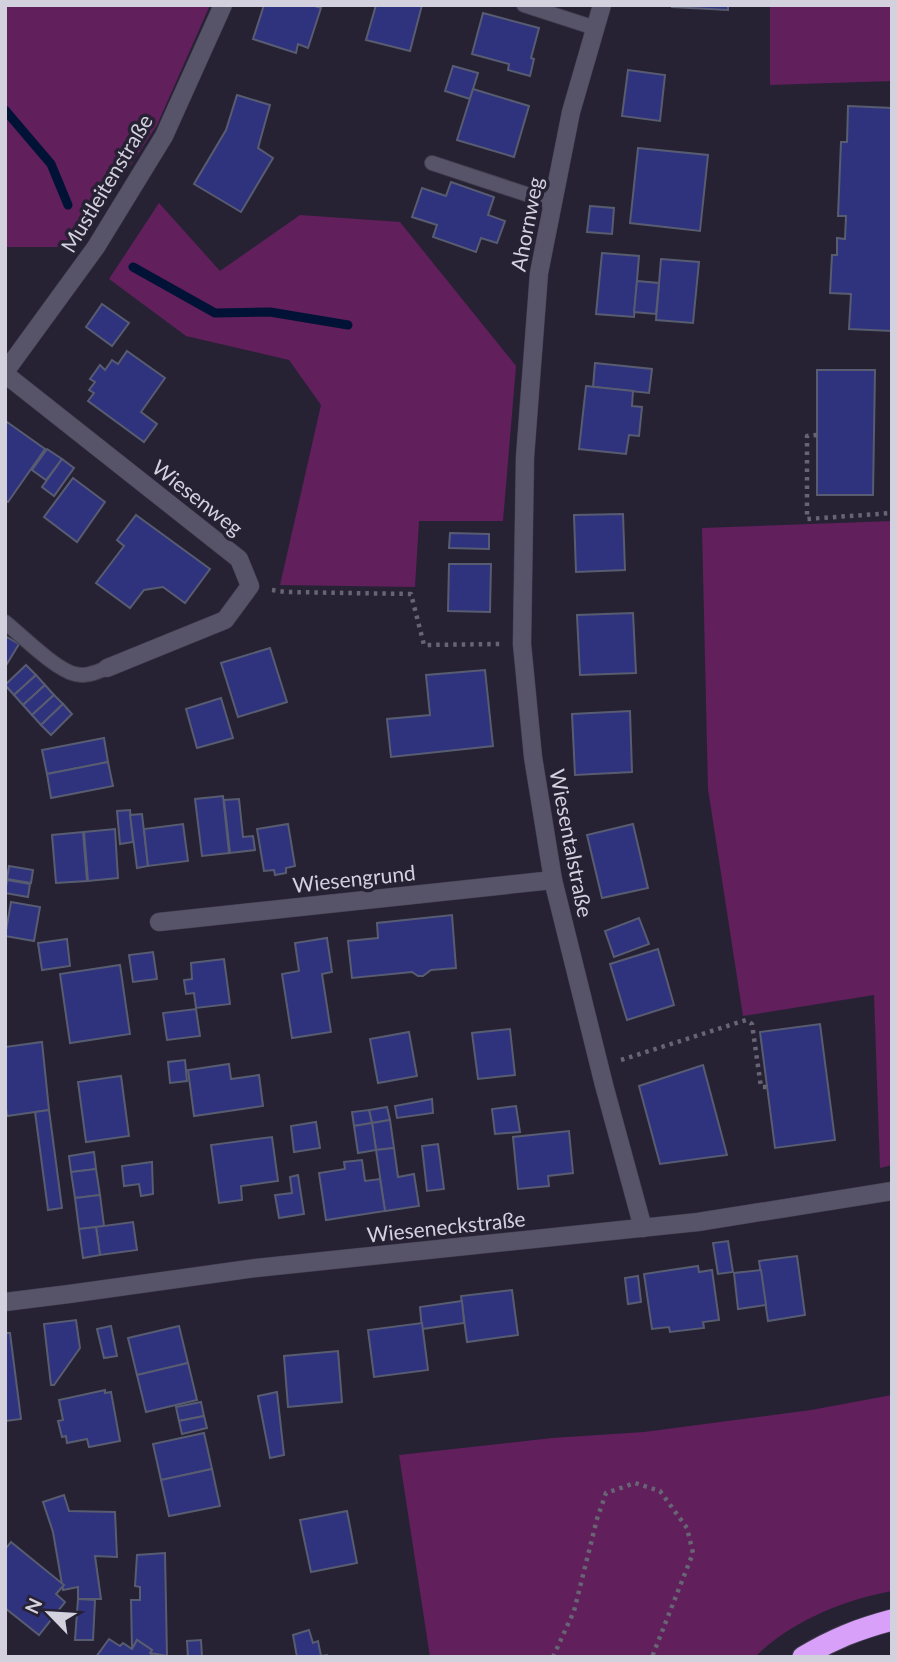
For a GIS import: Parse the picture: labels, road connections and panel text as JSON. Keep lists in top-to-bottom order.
{
  "streets": {
    "street": [
      "Mustleitenstraße",
      "Ahornweg",
      "Wiesenweg",
      "Wiesentalstraße",
      "Wiesengrund",
      "Wieseneckstraße"
    ]
  },
  "crossings": [
    ["Mustleitenstraße", "Wiesenweg"],
    ["Ahornweg", "Wiesentalstraße"],
    ["Wiesentalstraße", "Wiesengrund"],
    ["Wiesentalstraße", "Wieseneckstraße"]
  ],
  "north": "top left"
}
